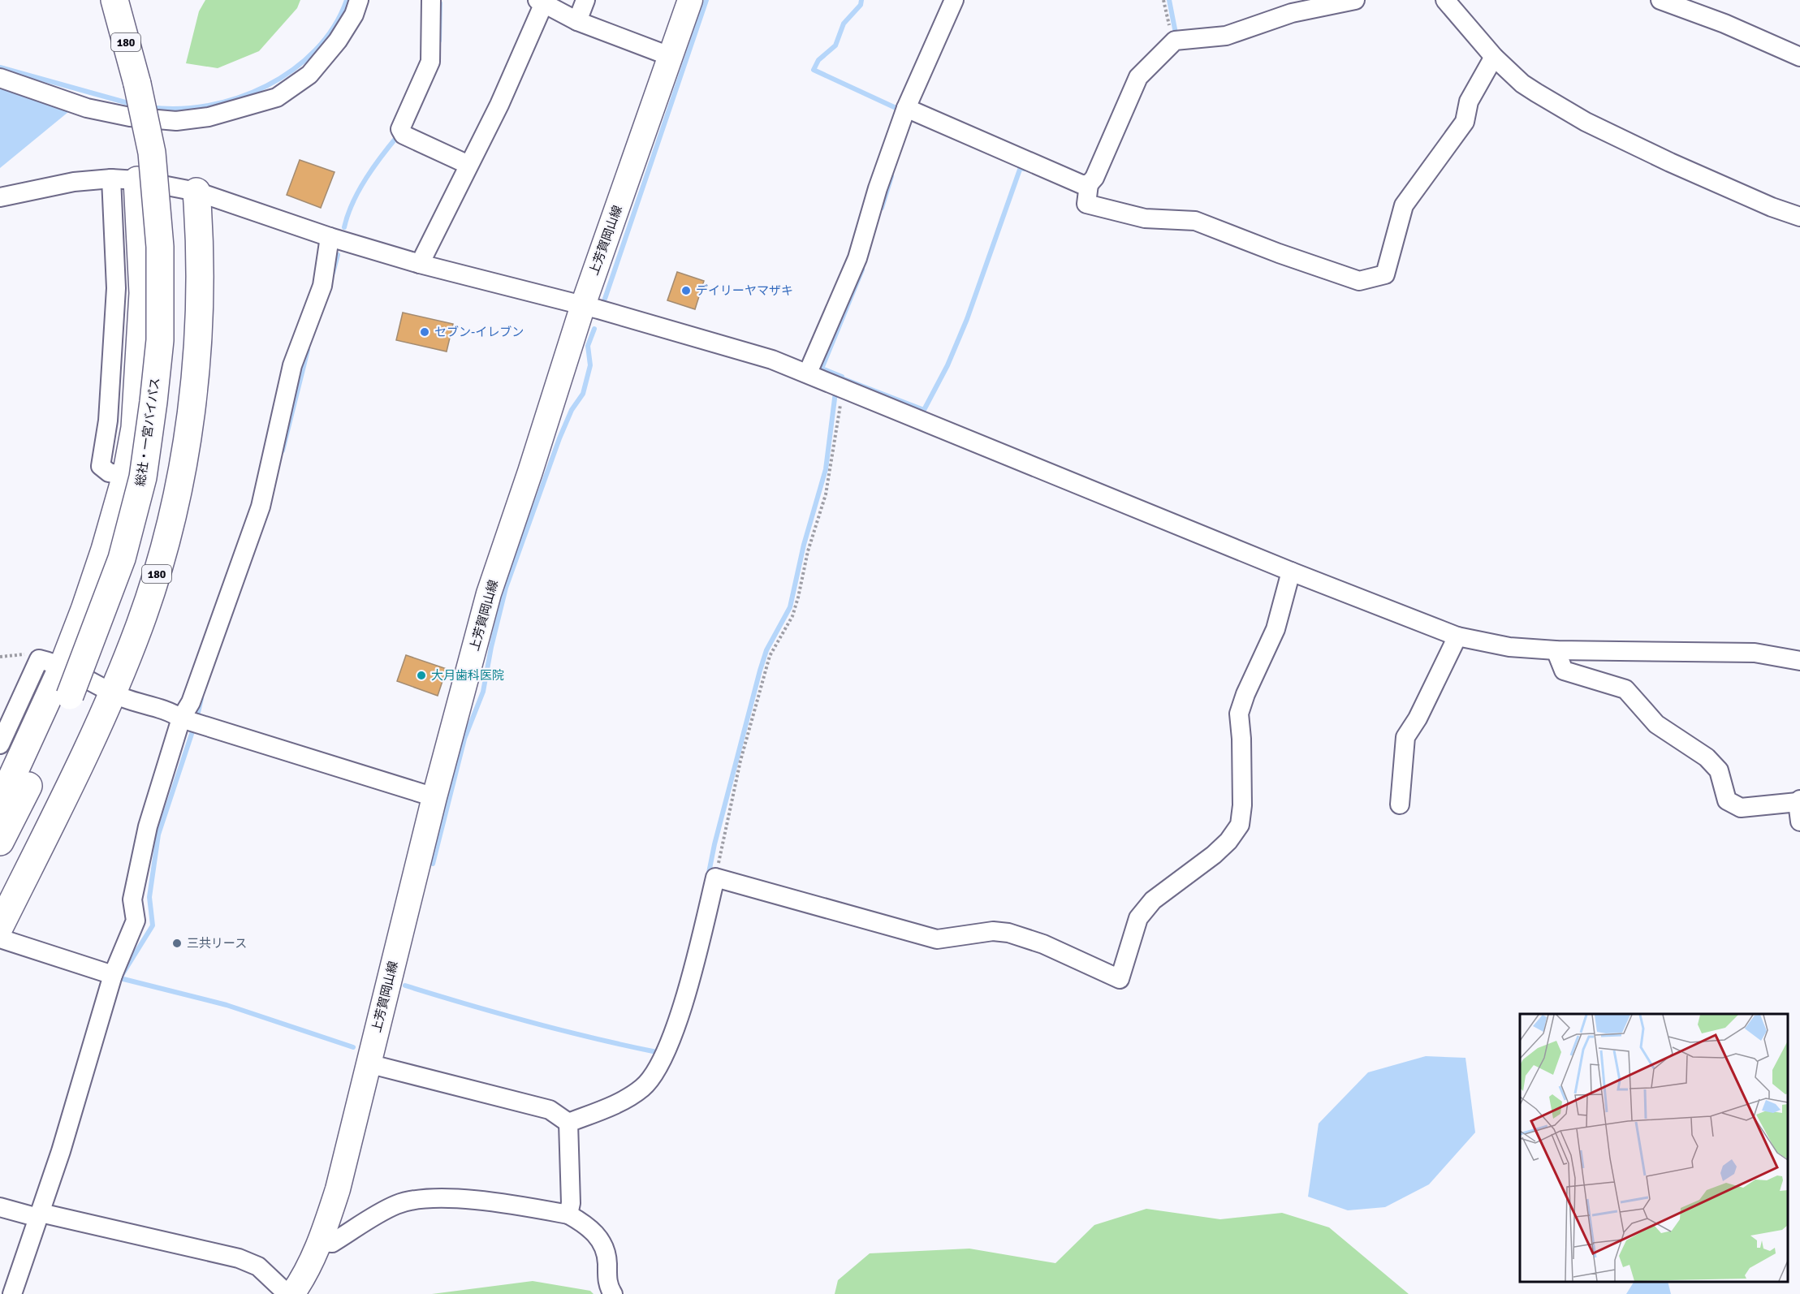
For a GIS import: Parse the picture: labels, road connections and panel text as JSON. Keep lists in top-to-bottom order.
{
  "streets": {
    "highway": ["180", "総社・一宮バイパス"],
    "main road": ["上芳賀岡山線"]
  },
  "places": [
    "デイリーヤマザキ",
    "セブン-イレブン",
    "大月歯科医院",
    "三共リース"
  ]
}
